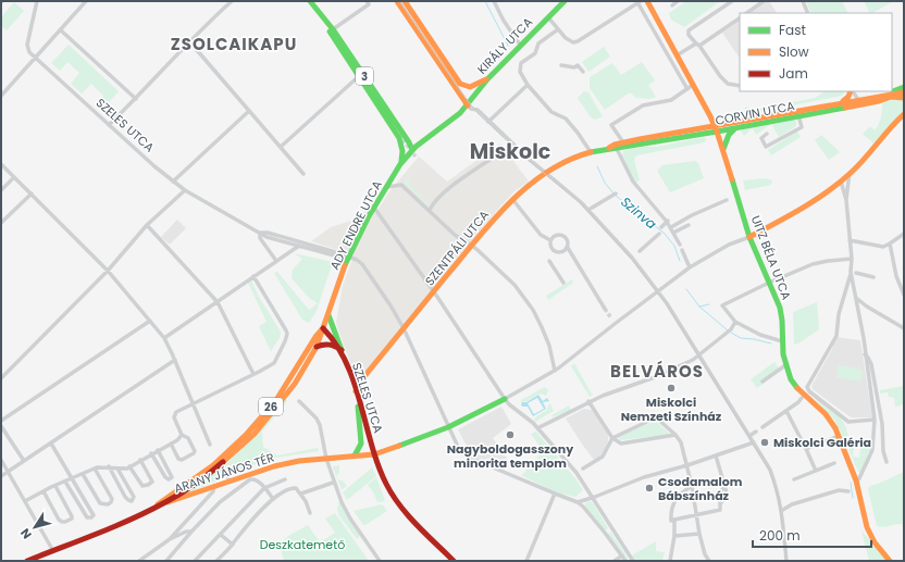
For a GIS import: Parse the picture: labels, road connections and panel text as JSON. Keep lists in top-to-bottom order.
{
  "streets": {
    "street": [
      "KIRÁLY UTCA",
      "3",
      "CORVIN UTCA",
      "SZELES UTCA",
      "ADY ENDRE UTCA",
      "SZENTPÁLI UTCA",
      "UITZ BÉLA UTCA",
      "26",
      "ARANY JÁNOS TÉR"
    ]
  },
  "crossings": [
    ["KIRÁLY UTCA", "ADY ENDRE UTCA"],
    ["3", "ADY ENDRE UTCA"],
    ["CORVIN UTCA", "SZENTPÁLI UTCA"],
    ["CORVIN UTCA", "UITZ BÉLA UTCA"],
    ["SZELES UTCA", "ADY ENDRE UTCA"],
    ["SZELES UTCA", "SZENTPÁLI UTCA"],
    ["SZELES UTCA", "26"],
    ["SZELES UTCA", "ARANY JÁNOS TÉR"],
    ["ADY ENDRE UTCA", "26"],
    ["26", "ARANY JÁNOS TÉR"]
  ],
  "districts": ["ZSOLCAIKAPU", "Miskolc", "BELVÁROS"],
  "water": ["Szinva"],
  "parks": ["Deszkatemető"],
  "places": [
    "Miskolci Nemzeti Színház",
    "Nagyboldogasszony minorita templom",
    "Miskolci Galéria",
    "Csodamalom Bábszínház"
  ],
  "legend": ["Fast", "Slow", "Jam"],
  "scale_bar": "200 m",
  "north": "bottom left"
}
